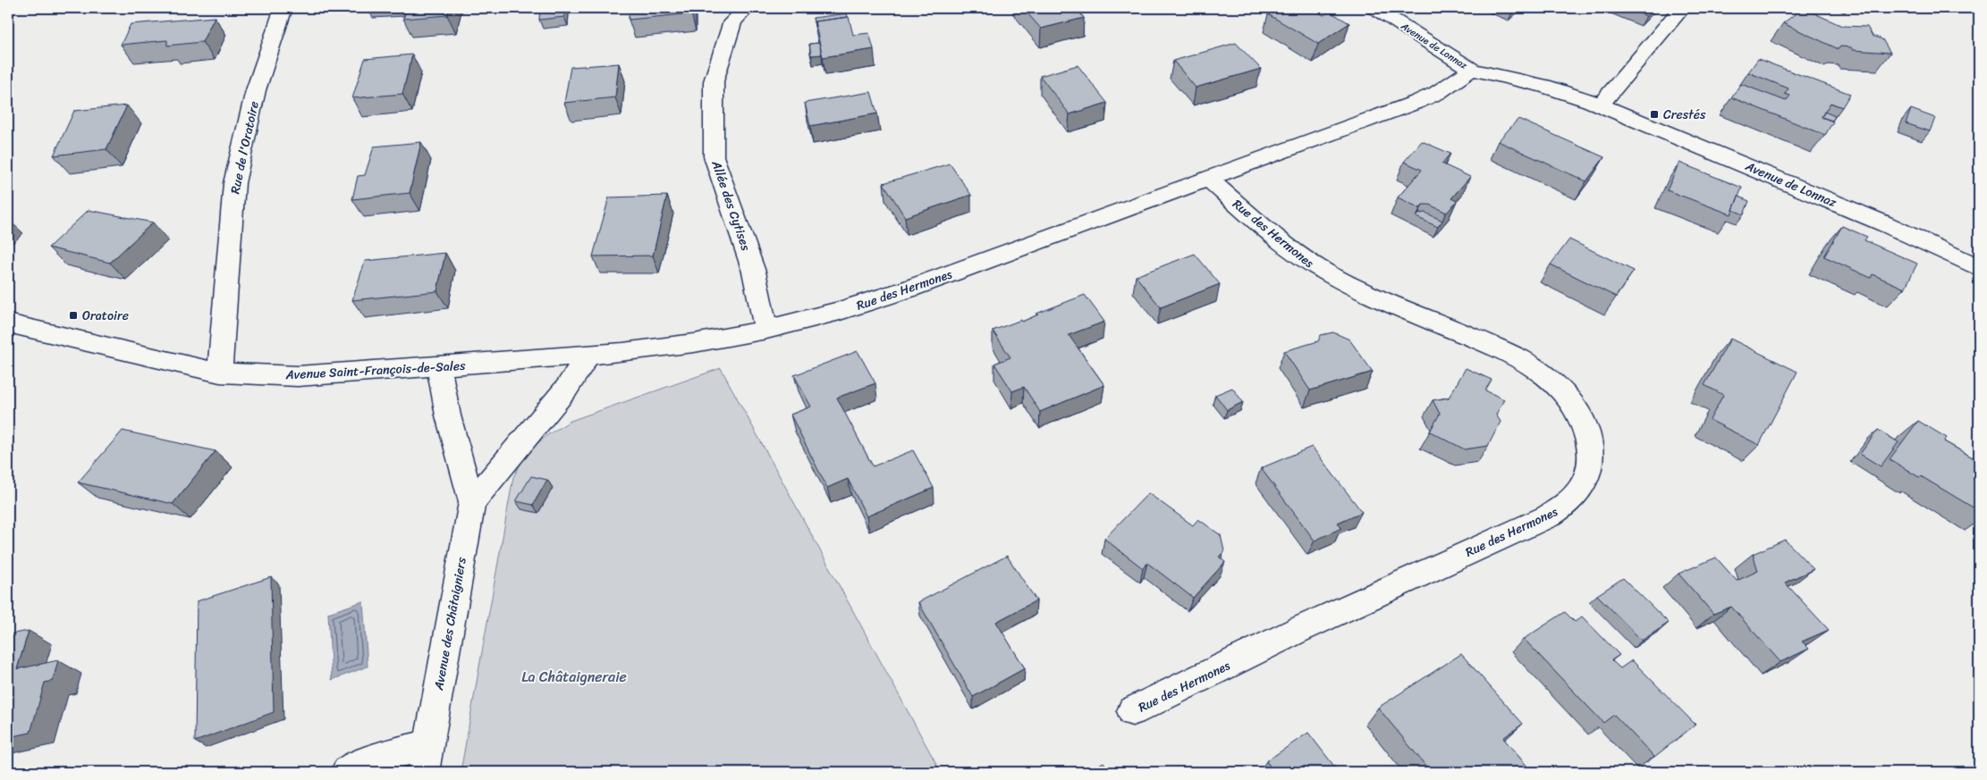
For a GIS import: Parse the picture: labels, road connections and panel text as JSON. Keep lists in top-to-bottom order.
{
  "streets": {
    "street": [
      "Avenue de Lonnaz",
      "Rue de l'Oratoire",
      "Allée des Cytises",
      "Rue des Hermones",
      "Avenue Saint-François-de-Sales",
      "Avenue des Châtaigniers"
    ]
  },
  "crossings": [
    ["Avenue de Lonnaz", "Rue des Hermones"],
    ["Rue de l'Oratoire", "Avenue Saint-François-de-Sales"],
    ["Allée des Cytises", "Rue des Hermones"],
    ["Rue des Hermones", "Avenue Saint-François-de-Sales"],
    ["Rue des Hermones", "Avenue des Châtaigniers"],
    ["Avenue Saint-François-de-Sales", "Avenue des Châtaigniers"]
  ],
  "parks": ["La Châtaigneraie"],
  "places": {
    "transit": ["Crestés", "Oratoire"]
  }
}
